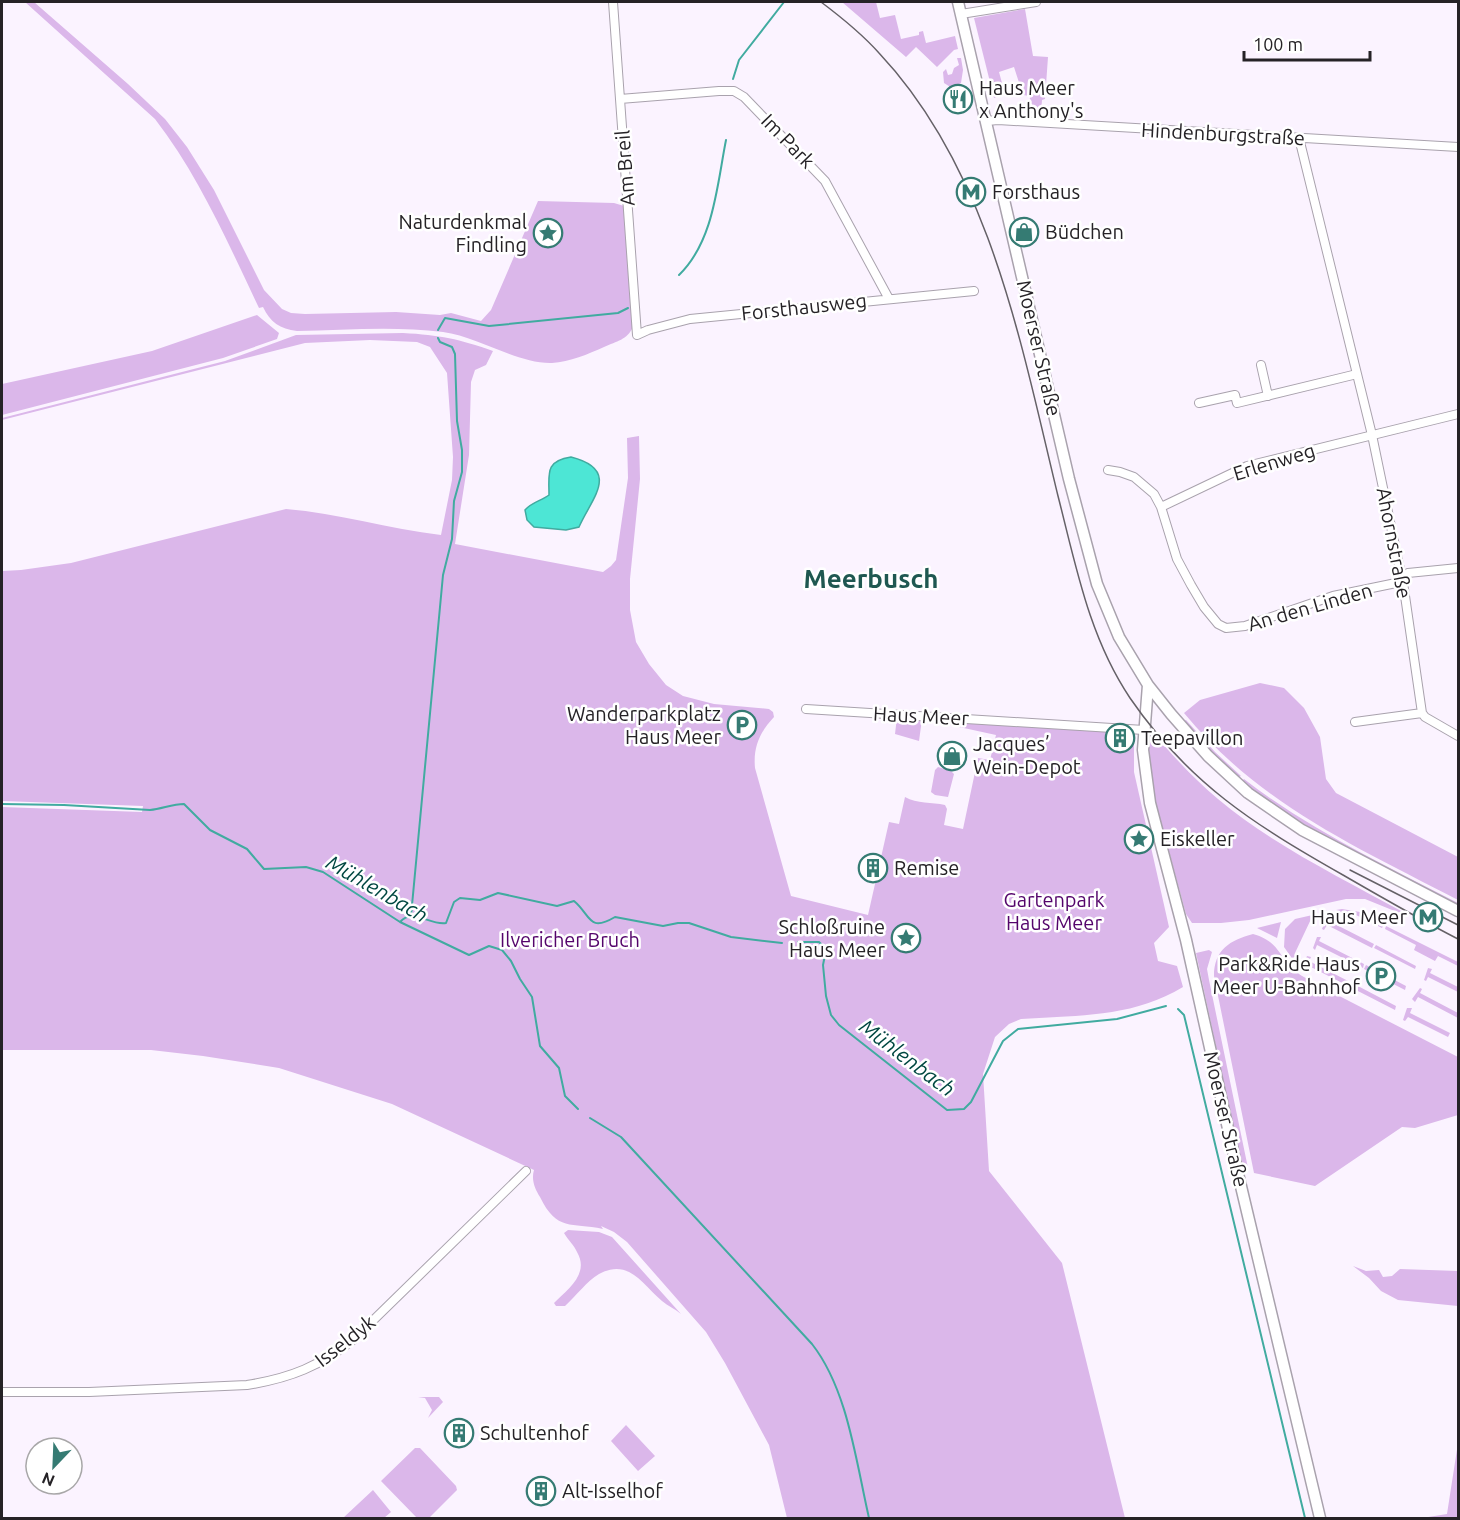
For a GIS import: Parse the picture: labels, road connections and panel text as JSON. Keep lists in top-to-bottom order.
{
  "streets": {
    "main road": ["Moerser Straße"],
    "street": [
      "Hindenburgstraße",
      "Im Park",
      "Am Breil",
      "Forsthausweg",
      "Erlenweg",
      "Ahornstraße",
      "An den Linden",
      "Haus Meer",
      "Isseldyk"
    ]
  },
  "crossings": [
    ["Hindenburgstraße", "Moerser Straße"],
    ["Hindenburgstraße", "Ahornstraße"],
    ["Im Park", "Am Breil"],
    ["Im Park", "Forsthausweg"],
    ["Am Breil", "Forsthausweg"],
    ["Moerser Straße", "Haus Meer"],
    ["Erlenweg", "Ahornstraße"],
    ["Erlenweg", "An den Linden"],
    ["Ahornstraße", "An den Linden"]
  ],
  "districts": ["Meerbusch"],
  "water": ["Mühlenbach"],
  "parks": ["Gartenpark Haus Meer", "Ilvericher Bruch"],
  "places": {
    "restaurant": ["Haus Meer x Anthony's"],
    "metro station": ["Forsthaus", "Haus Meer"],
    "shop": ["Büdchen", "Jacques’ Wein-Depot"],
    "place": ["Naturdenkmal Findling", "Eiskeller", "Schloßruine Haus Meer"],
    "parking": ["Wanderparkplatz Haus Meer", "Park&Ride Haus Meer U-Bahnhof"],
    "building": [
      "Teepavillon",
      "Remise",
      "Schultenhof",
      "Alt-Isselhof"
    ]
  },
  "scale_bar": "100 m",
  "north": "bottom left"
}
